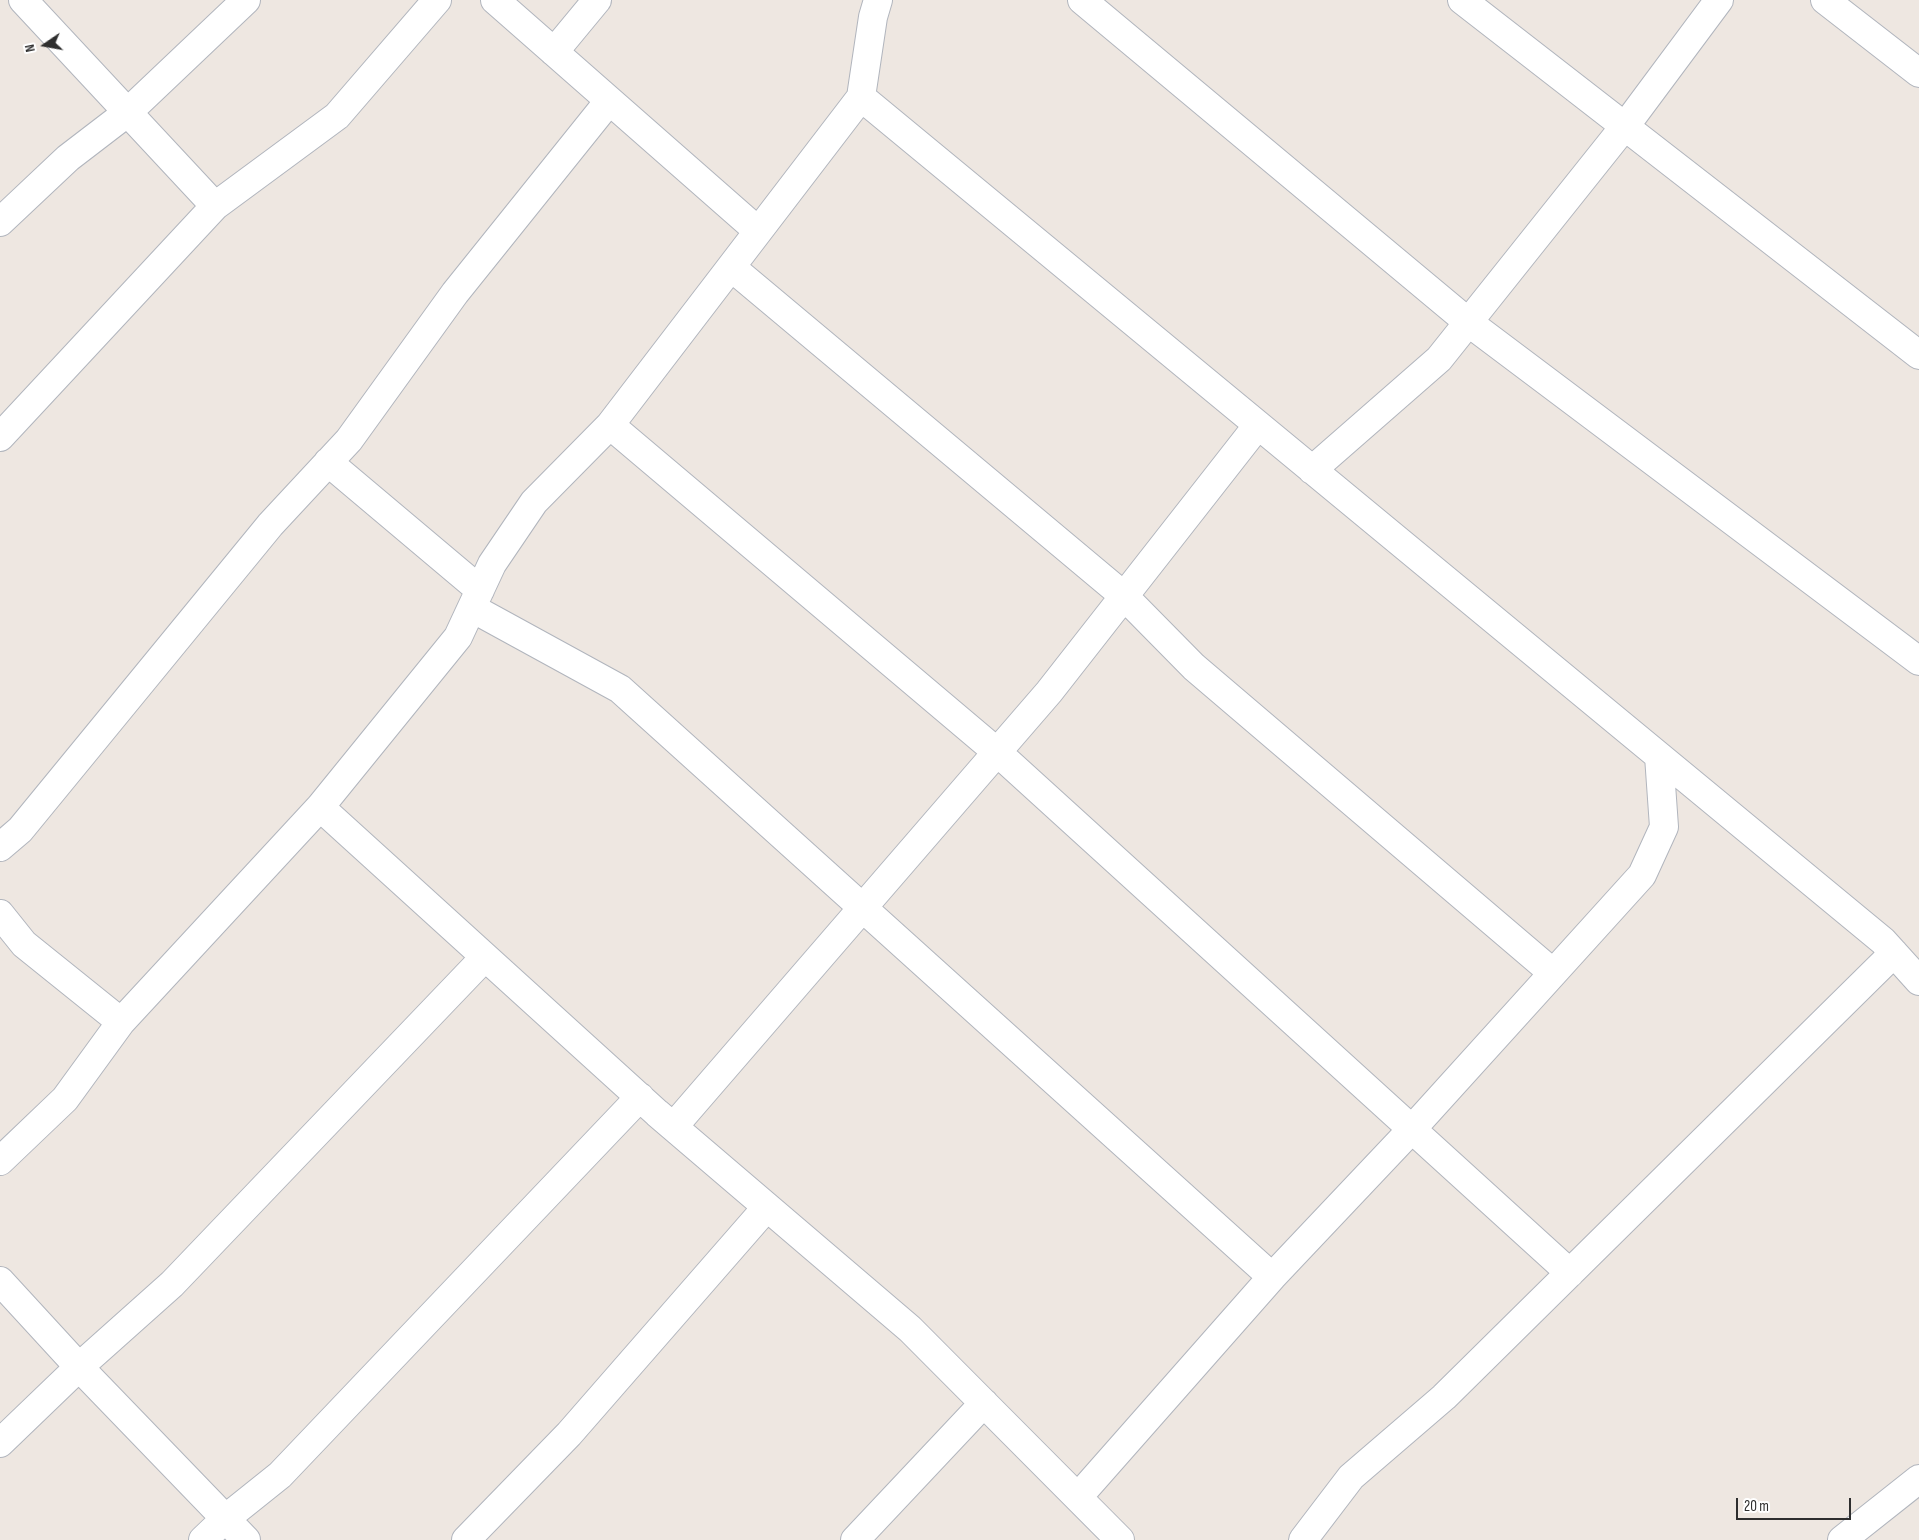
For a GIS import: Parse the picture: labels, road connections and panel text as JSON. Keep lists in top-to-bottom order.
{
  "scale_bar": "20 m",
  "north": "left"
}
